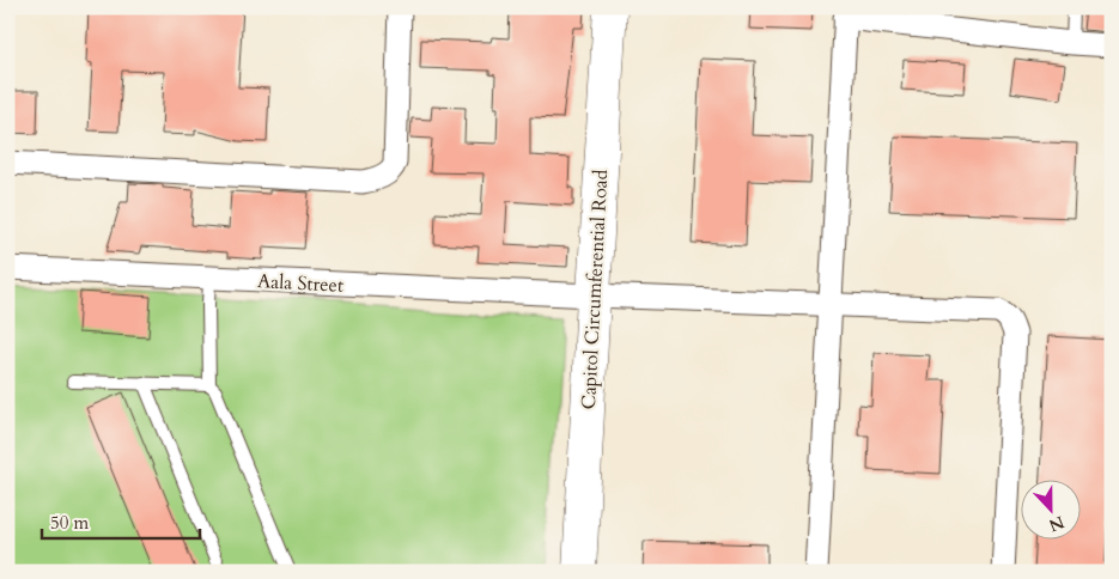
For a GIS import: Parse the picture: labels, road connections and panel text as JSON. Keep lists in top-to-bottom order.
{
  "streets": {
    "main road": ["Capitol Circumferential Road"],
    "street": ["Aala Street"]
  },
  "crossings": [
    ["Aala Street", "Capitol Circumferential Road"]
  ],
  "scale_bar": "50 m",
  "north": "bottom"
}
